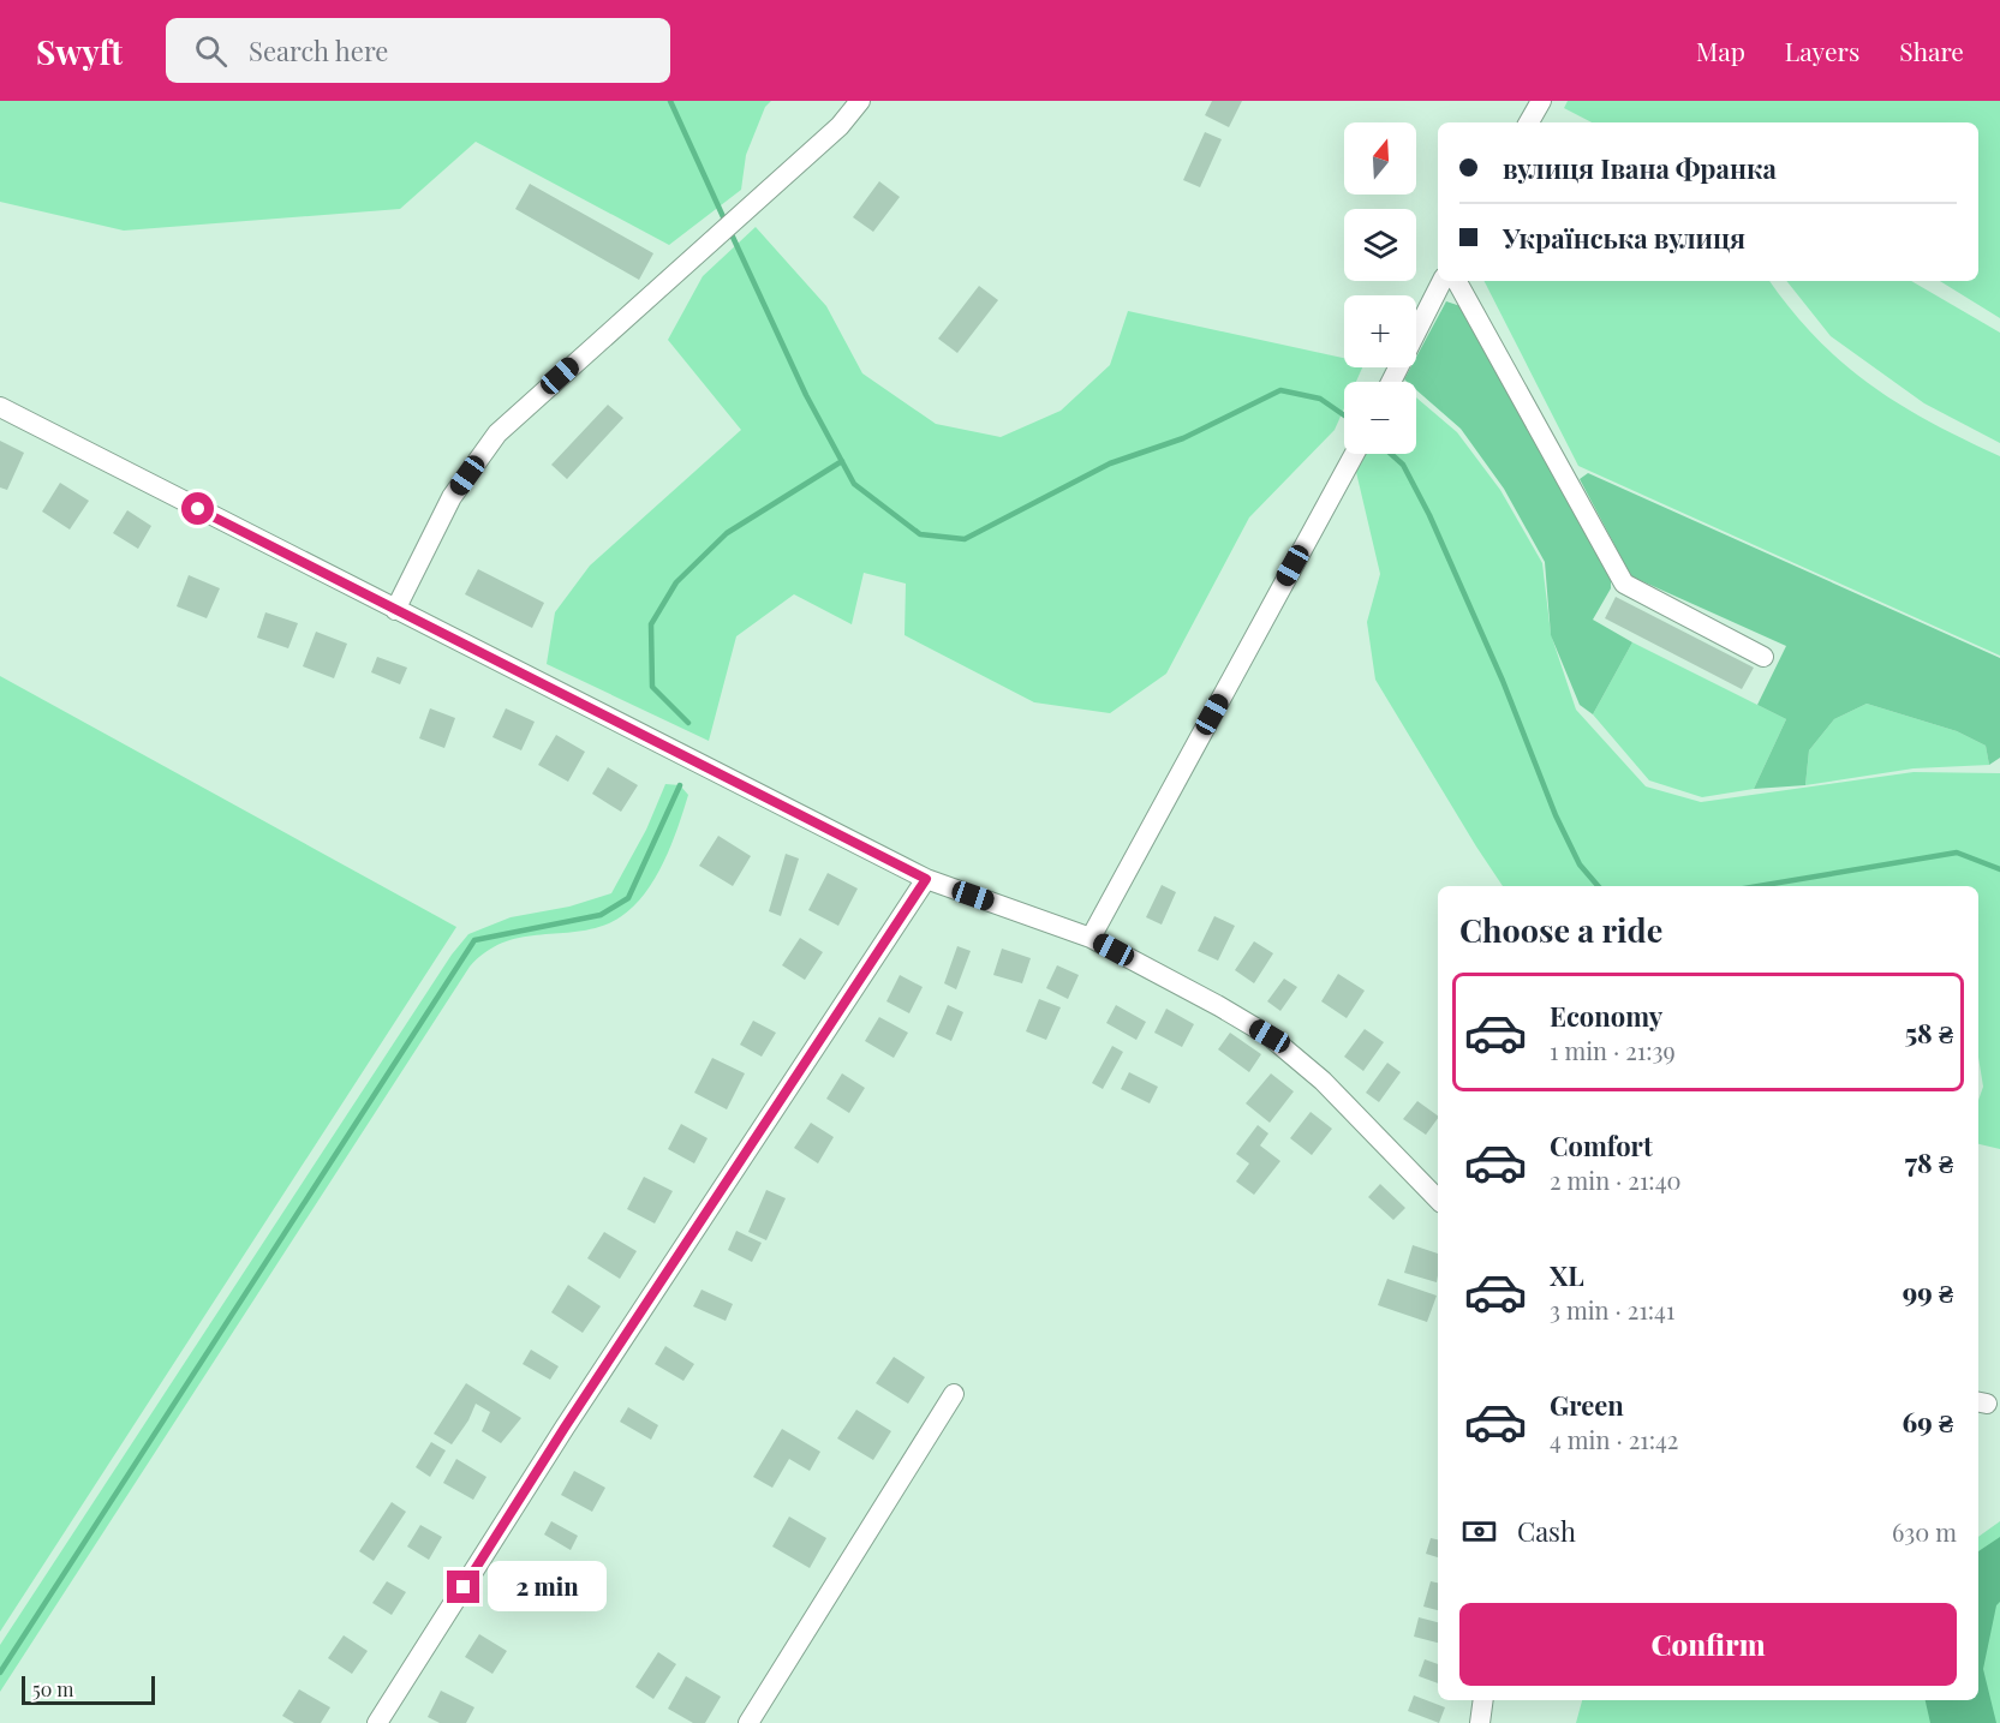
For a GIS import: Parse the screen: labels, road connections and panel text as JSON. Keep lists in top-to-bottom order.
{
  "scale_bar": "50 m",
  "north": "top",
  "page": {
    "header": "Swyft",
    "search": "Search here",
    "nav": ["Map", "Layers", "Share"],
    "map_buttons": ["+", "−"],
    "banner": ["вулиця Івана Франка", "Українська вулиця"],
    "heading": "Choose a ride",
    "list": [
      {
        "name": "Economy",
        "note": "1 min · 21:39",
        "value": "58 ₴"
      },
      {
        "name": "Comfort",
        "note": "2 min · 21:40",
        "value": "78 ₴"
      },
      {
        "name": "XL",
        "note": "3 min · 21:41",
        "value": "99 ₴"
      },
      {
        "name": "Green",
        "note": "4 min · 21:42",
        "value": "69 ₴"
      }
    ],
    "pay": ["Cash", "630 m"],
    "bubble": "2 min",
    "buttons": "Confirm",
    "scale": "50 m"
  }
}
